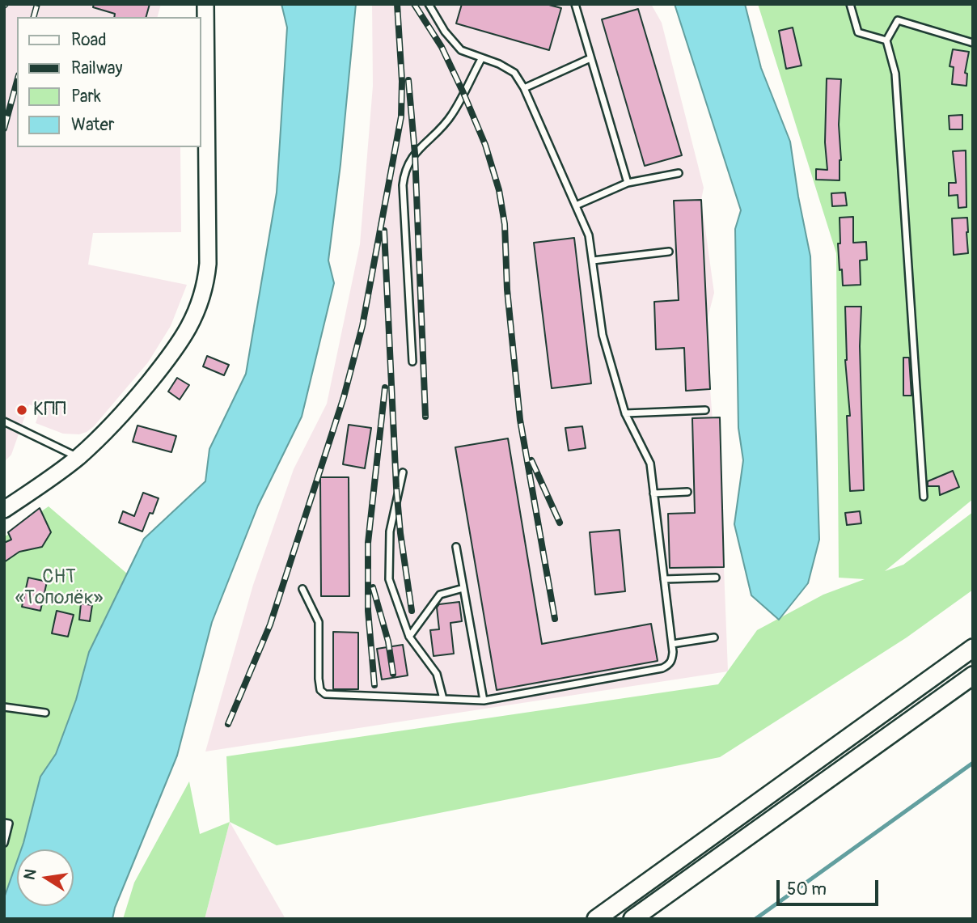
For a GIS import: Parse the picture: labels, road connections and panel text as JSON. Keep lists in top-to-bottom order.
{
  "parks": ["СНТ «Тополёк»"],
  "places": ["КПП"],
  "legend": [
    "Road",
    "Railway",
    "Park",
    "Water"
  ],
  "scale_bar": "50 m",
  "north": "left"
}
